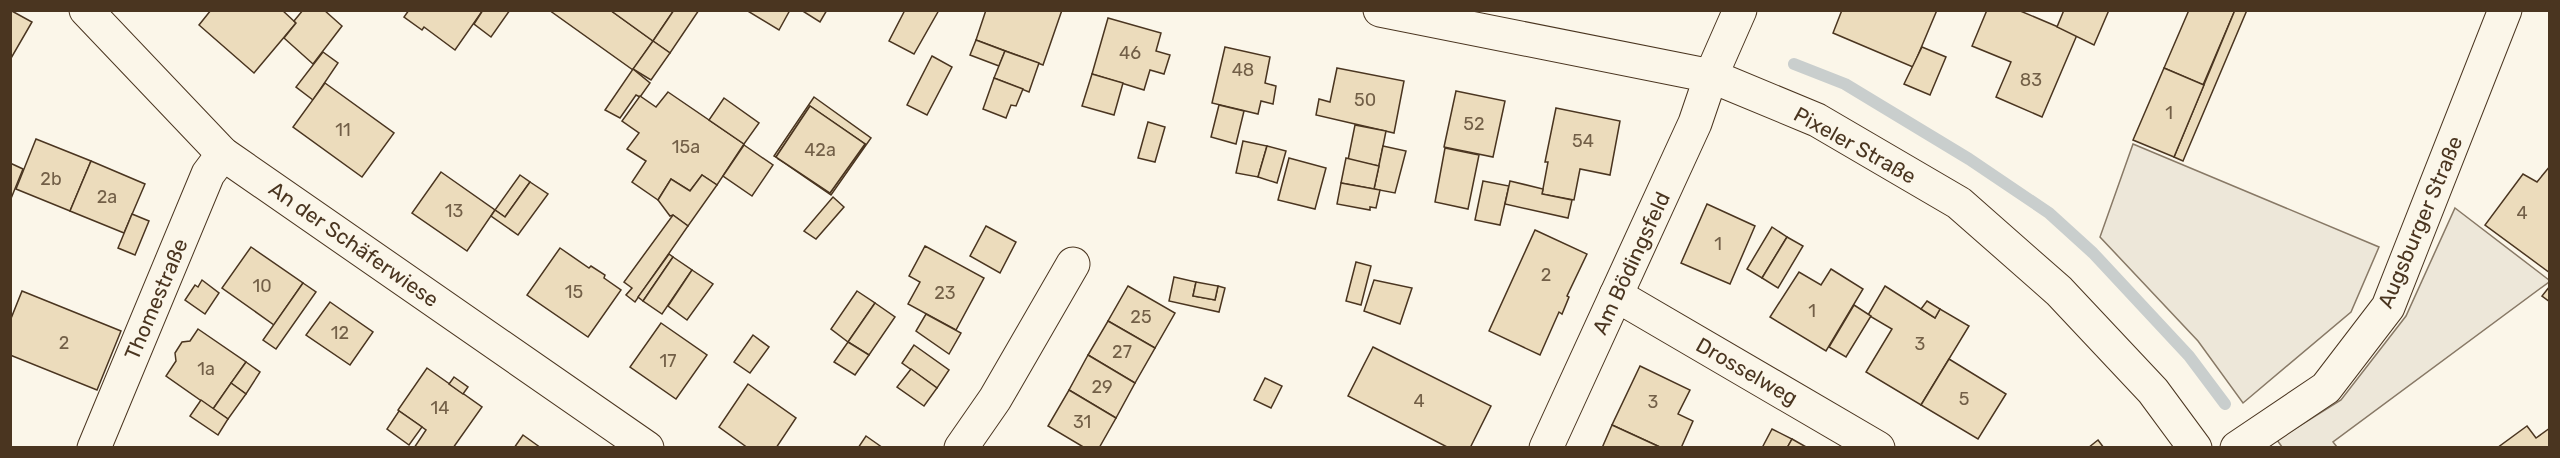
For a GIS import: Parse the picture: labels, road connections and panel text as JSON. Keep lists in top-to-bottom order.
{
  "streets": {
    "street": [
      "Pixeler Straße",
      "Augsburger Straße",
      "An der Schäferwiese",
      "Am Bödingsfeld",
      "Thomestraße",
      "Drosselweg"
    ]
  },
  "crossings": [
    ["Pixeler Straße", "Am Bödingsfeld"],
    ["An der Schäferwiese", "Thomestraße"],
    ["Am Bödingsfeld", "Drosselweg"]
  ],
  "house_numbers": [
    "46",
    "48",
    "83",
    "50",
    "1",
    "52",
    "11",
    "54",
    "15a",
    "42a",
    "2b",
    "2a",
    "13",
    "4",
    "1",
    "2",
    "10",
    "15",
    "23",
    "1",
    "25",
    "12",
    "2",
    "3",
    "27",
    "17",
    "1a",
    "29",
    "5",
    "4",
    "3",
    "14",
    "31"
  ]
}
